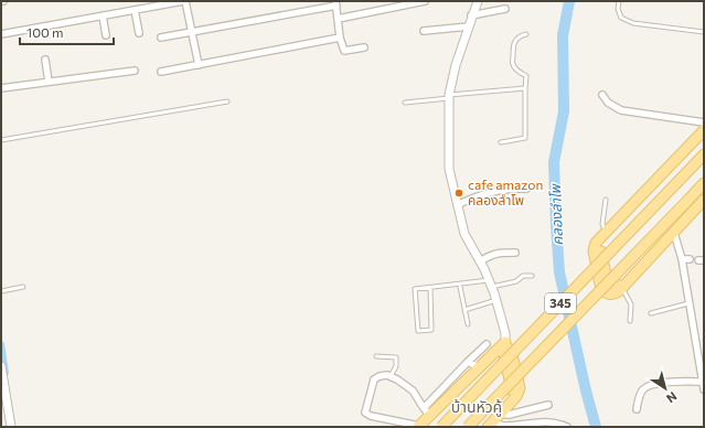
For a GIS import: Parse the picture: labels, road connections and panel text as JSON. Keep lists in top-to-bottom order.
{
  "streets": {
    "main road": ["345"]
  },
  "districts": ["บ้านหัวคู้"],
  "water": ["คลองลำโพ"],
  "places": ["cafe amazon คลองลำโพ"],
  "scale_bar": "100 m",
  "north": "bottom right"
}
